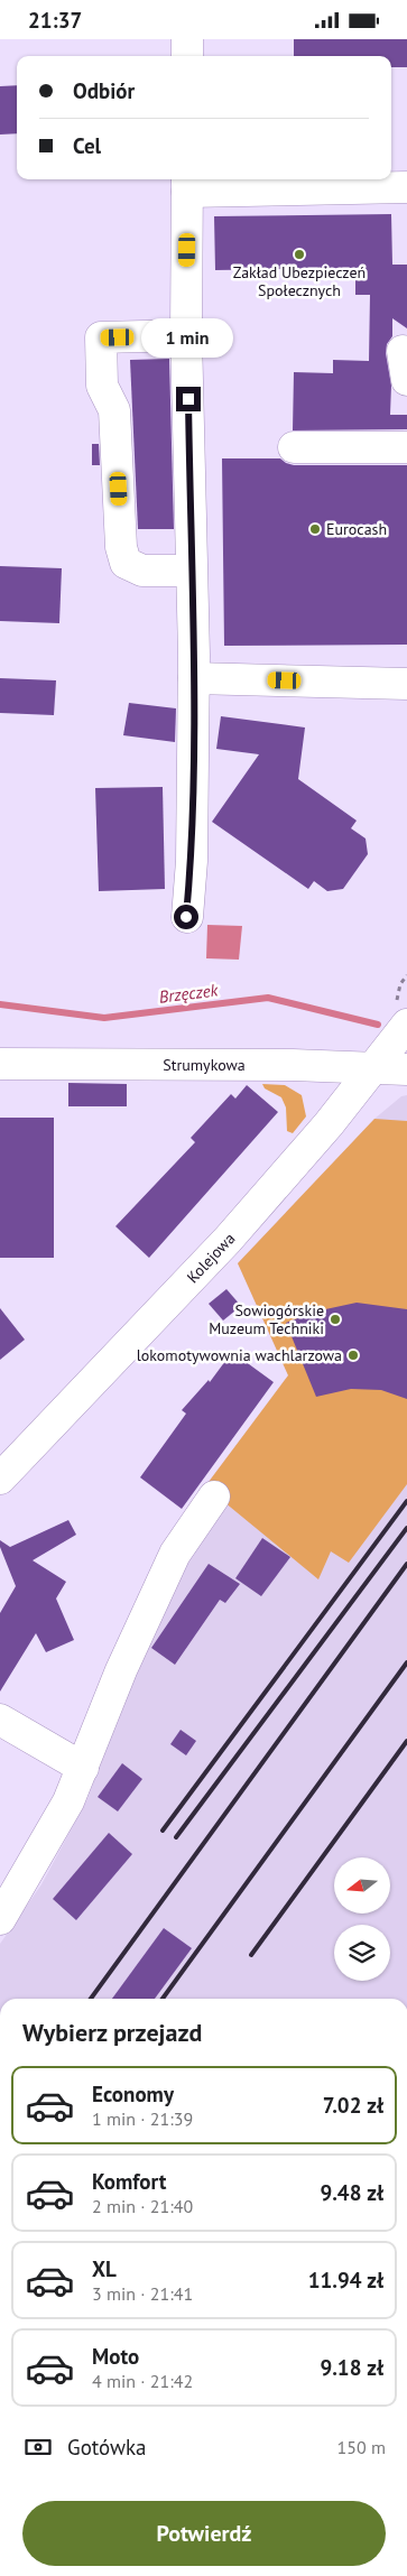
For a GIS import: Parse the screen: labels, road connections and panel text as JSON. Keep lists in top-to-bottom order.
{
  "streets": {
    "street": ["Strumykowa", "Kolejowa"]
  },
  "crossings": [
    ["Strumykowa", "Kolejowa"]
  ],
  "water": ["Brzęczek"],
  "places": [
    "Zakład Ubezpieczeń Społecznych",
    "Eurocash",
    "Sowiogórskie Muzeum Techniki",
    "lokomotywownia wachlarzowa"
  ],
  "north": "left",
  "page": {
    "status": "21:37",
    "banner": ["Odbiór", "Cel"],
    "bubble": "1 min",
    "heading": "Wybierz przejazd",
    "list": [
      {
        "name": "Economy",
        "note": "1 min · 21:39",
        "value": "7.02 zł"
      },
      {
        "name": "Komfort",
        "note": "2 min · 21:40",
        "value": "9.48 zł"
      },
      {
        "name": "XL",
        "note": "3 min · 21:41",
        "value": "11.94 zł"
      },
      {
        "name": "Moto",
        "note": "4 min · 21:42",
        "value": "9.18 zł"
      }
    ],
    "pay": ["Gotówka", "150 m"],
    "buttons": "Potwierdź"
  }
}
